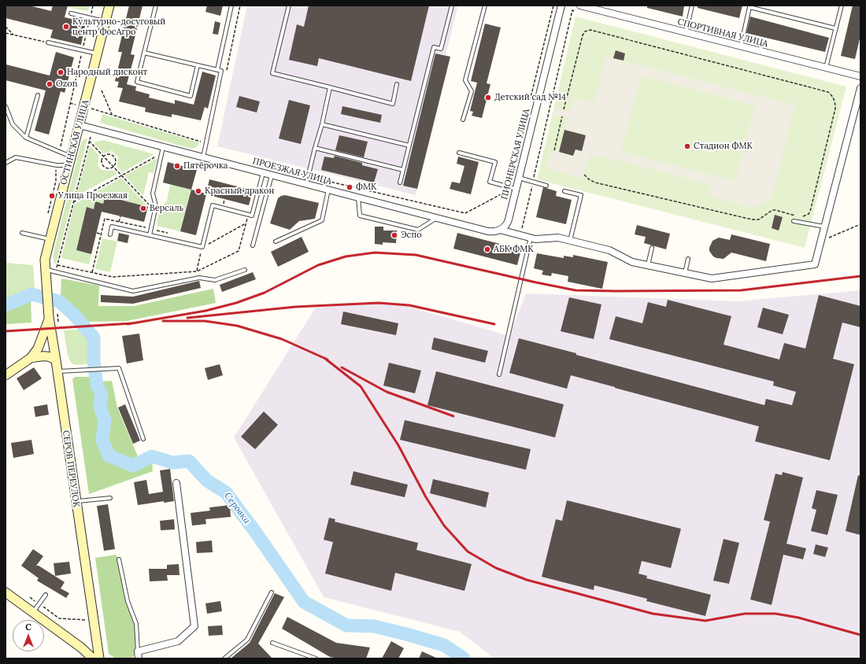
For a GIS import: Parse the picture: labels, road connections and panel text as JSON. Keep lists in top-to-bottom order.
{
  "streets": {
    "street": [
      "СПОРТИВНАЯ УЛИЦА",
      "ОСТИНСКАЯ УЛИЦА",
      "ПИОНЕРСКАЯ УЛИЦА",
      "ПРОЕЗЖАЯ УЛИЦА",
      "СЕРОВ ПЕРЕУЛОК"
    ]
  },
  "crossings": [
    ["ОСТИНСКАЯ УЛИЦА", "ПРОЕЗЖАЯ УЛИЦА"],
    ["ОСТИНСКАЯ УЛИЦА", "СЕРОВ ПЕРЕУЛОК"],
    ["ПИОНЕРСКАЯ УЛИЦА", "ПРОЕЗЖАЯ УЛИЦА"]
  ],
  "water": ["Серовка"],
  "places": [
    "Культурно-досуговый центр ФосАгро",
    "Народный дисконт",
    "Ozon",
    "Детский сад №14",
    "Стадион ФМК",
    "Пятёрочка",
    "ФМК",
    "Красный дракон",
    "Улица Проезжая",
    "Версаль",
    "Эспо",
    "АБК ФМК"
  ],
  "north": "top"
}
